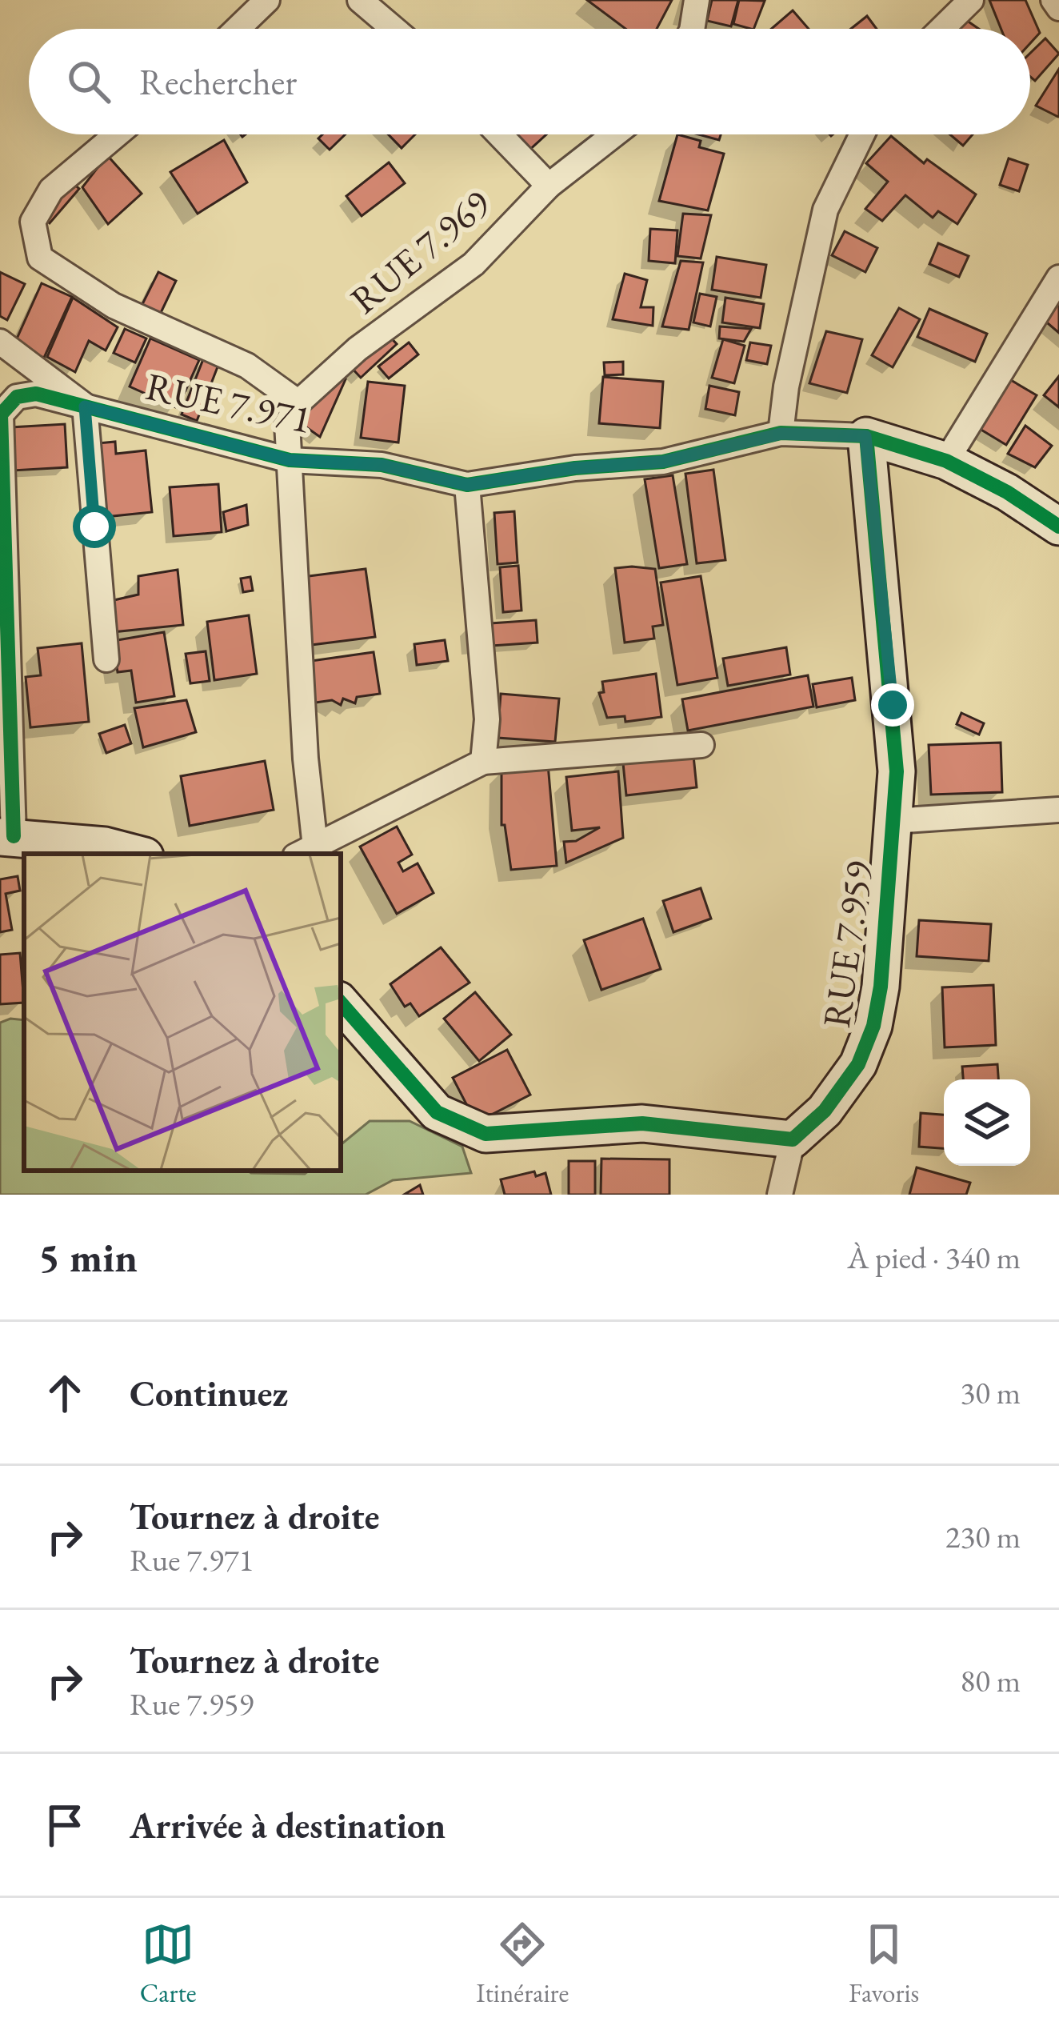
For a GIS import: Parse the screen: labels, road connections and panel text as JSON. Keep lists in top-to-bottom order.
{
  "streets": {
    "street": ["RUE 7.969", "RUE 7.971", "RUE 7.959"]
  },
  "crossings": [
    ["RUE 7.971", "RUE 7.959"]
  ],
  "page": {
    "search": "Rechercher",
    "heading": ["5 min", "À pied · 340 m"],
    "list": [
      ["Continuez", "30 m"],
      ["Tournez à droite", "Rue 7.971", "230 m"],
      ["Tournez à droite", "Rue 7.959", "80 m"],
      "Arrivée à destination"
    ],
    "nav": ["Carte", "Itinéraire", "Favoris"]
  }
}
